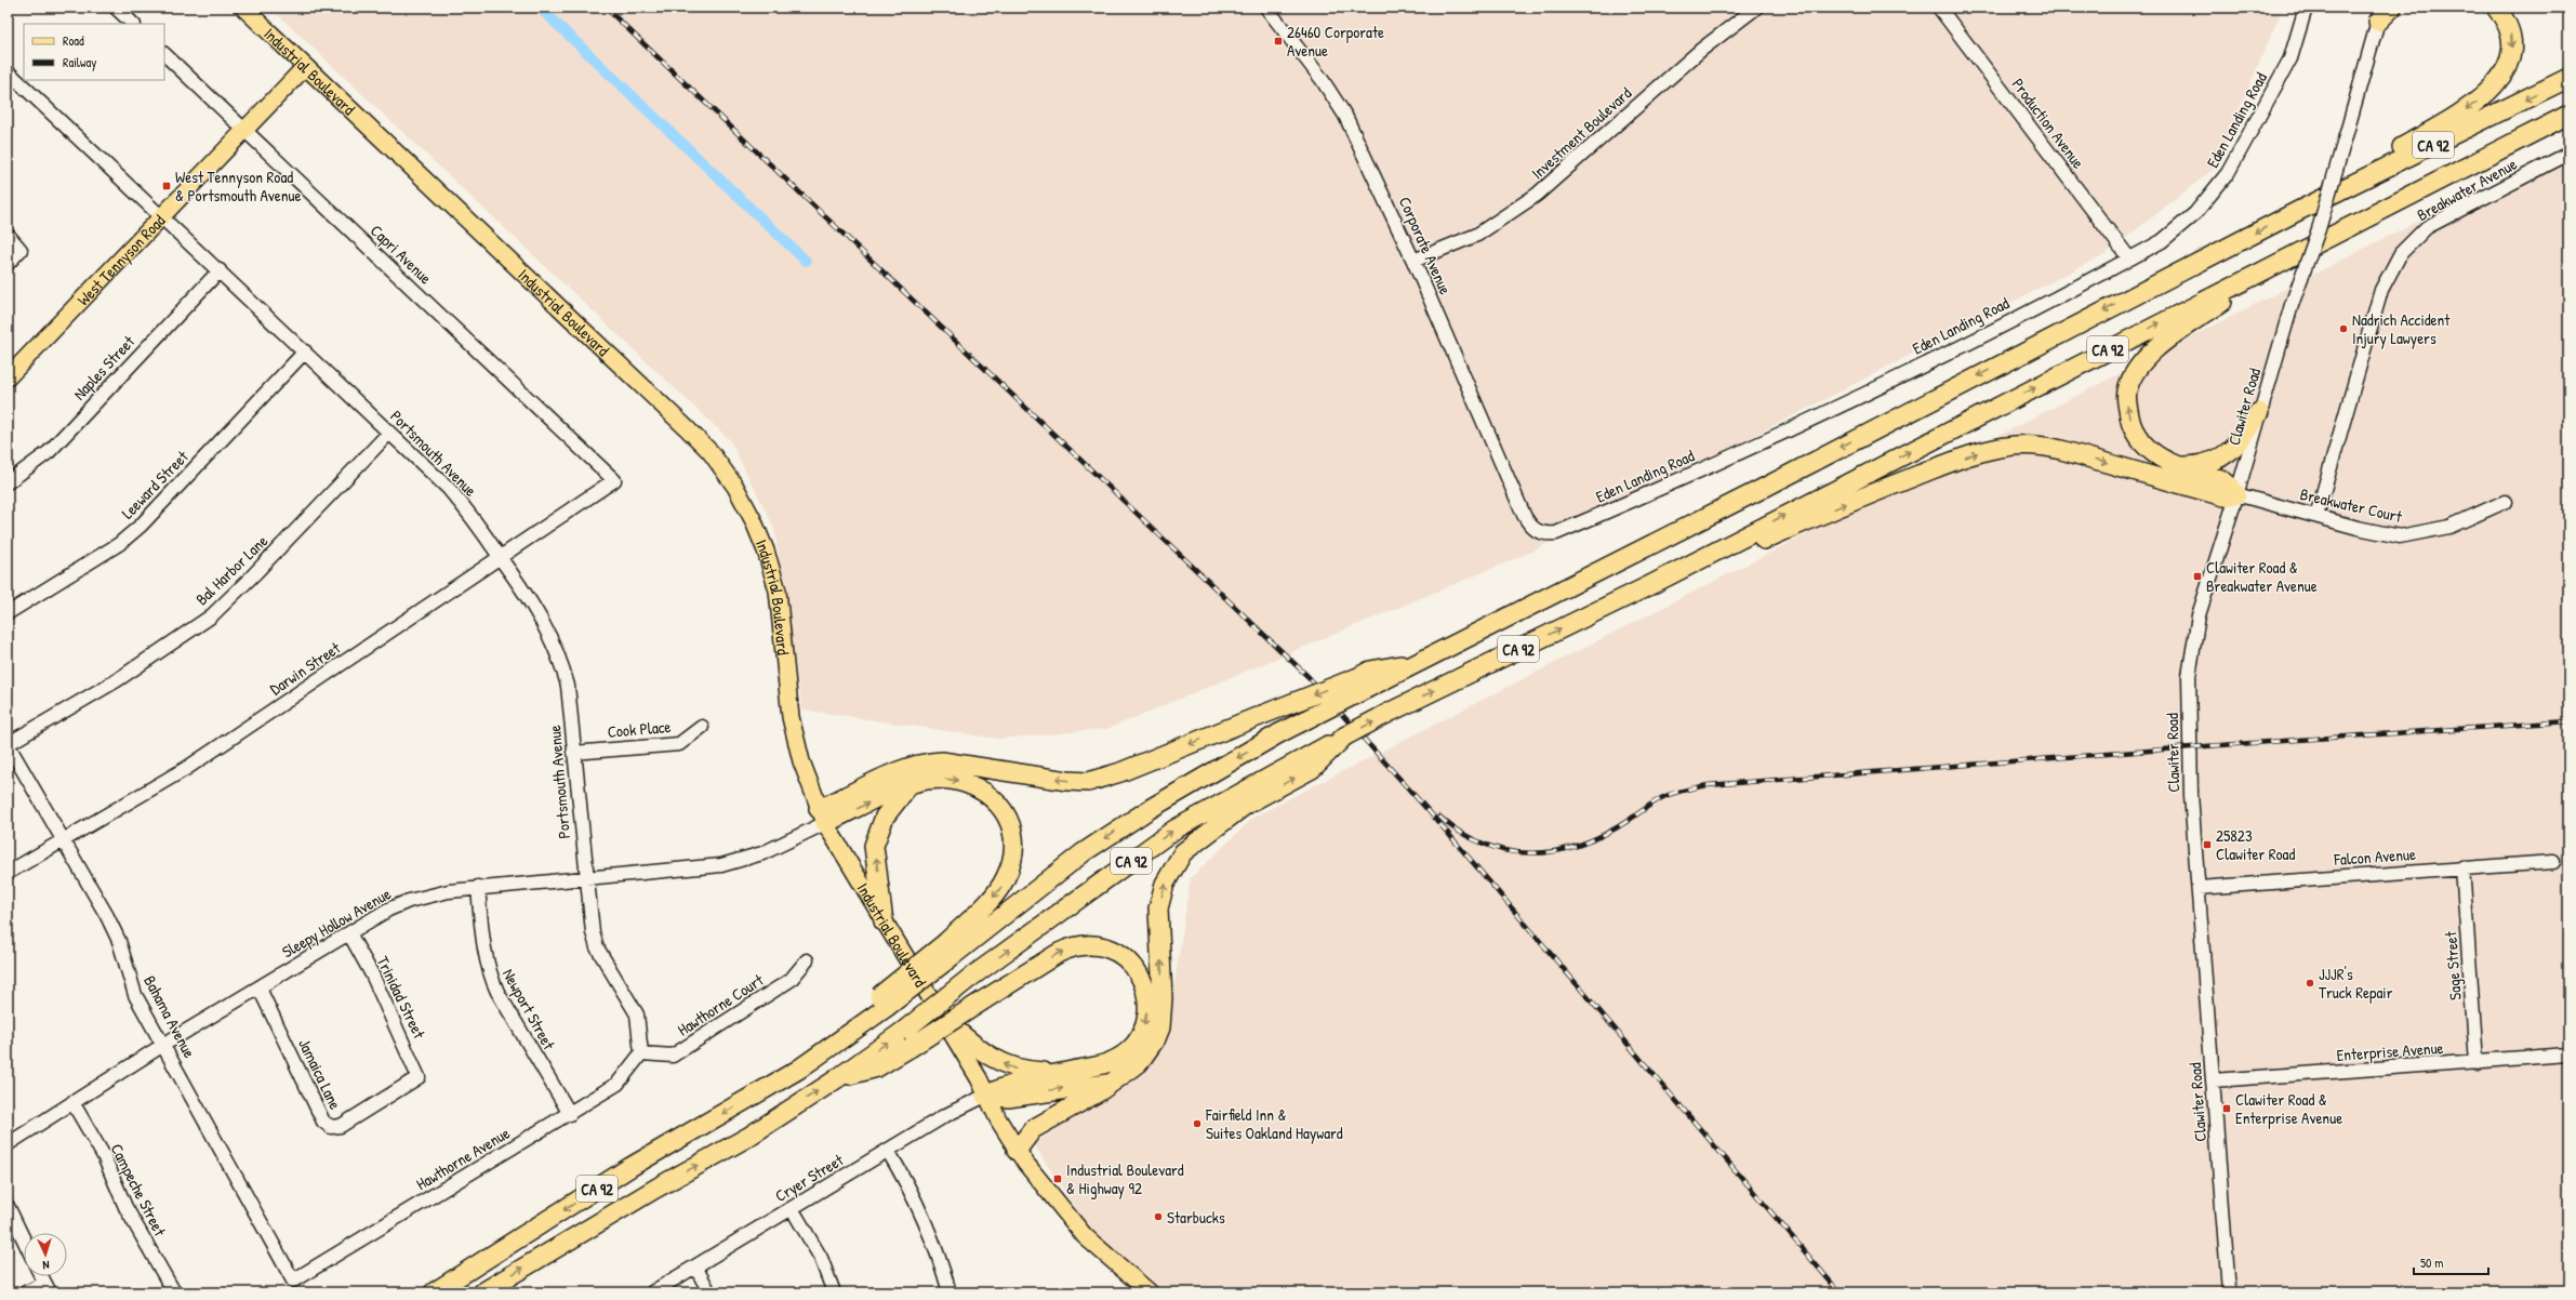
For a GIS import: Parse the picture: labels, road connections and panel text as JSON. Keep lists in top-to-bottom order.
{
  "streets": {
    "highway": ["CA 92"],
    "main road": ["Industrial Boulevard", "West Tennyson Road"],
    "street": [
      "Eden Landing Road",
      "Production Avenue",
      "Investment Boulevard",
      "Breakwater Avenue",
      "Corporate Avenue",
      "Capri Avenue",
      "Naples Street",
      "Clawiter Road",
      "Portsmouth Avenue",
      "Leeward Street",
      "Breakwater Court",
      "Bal Harbor Lane",
      "Darwin Street",
      "Cook Place",
      "Falcon Avenue",
      "Sleepy Hollow Avenue",
      "Sage Street",
      "Trinidad Street",
      "Hawthorne Court",
      "Newport Street",
      "Bahama Avenue",
      "Enterprise Avenue",
      "Jamaica Lane",
      "Hawthorne Avenue",
      "Cryer Street",
      "Campeche Street"
    ]
  },
  "crossings": [
    ["Industrial Boulevard", "West Tennyson Road"],
    ["Industrial Boulevard", "Sleepy Hollow Avenue"],
    ["Industrial Boulevard", "Cryer Street"],
    ["Eden Landing Road", "Production Avenue"],
    ["Eden Landing Road", "Corporate Avenue"],
    ["Investment Boulevard", "Corporate Avenue"],
    ["Breakwater Avenue", "Breakwater Court"],
    ["Capri Avenue", "West Tennyson Road"],
    ["Capri Avenue", "Darwin Street"],
    ["West Tennyson Road", "Portsmouth Avenue"],
    ["Naples Street", "Portsmouth Avenue"],
    ["Clawiter Road", "Breakwater Court"],
    ["Clawiter Road", "Falcon Avenue"],
    ["Clawiter Road", "Enterprise Avenue"],
    ["Portsmouth Avenue", "Leeward Street"],
    ["Portsmouth Avenue", "Bal Harbor Lane"],
    ["Portsmouth Avenue", "Darwin Street"],
    ["Portsmouth Avenue", "Cook Place"],
    ["Portsmouth Avenue", "Sleepy Hollow Avenue"],
    ["Portsmouth Avenue", "Hawthorne Court"],
    ["Portsmouth Avenue", "Hawthorne Avenue"],
    ["Bal Harbor Lane", "Bahama Avenue"],
    ["Darwin Street", "Bahama Avenue"],
    ["Falcon Avenue", "Sage Street"],
    ["Sleepy Hollow Avenue", "Trinidad Street"],
    ["Sleepy Hollow Avenue", "Newport Street"],
    ["Sleepy Hollow Avenue", "Bahama Avenue"],
    ["Sleepy Hollow Avenue", "Jamaica Lane"],
    ["Sleepy Hollow Avenue", "Campeche Street"],
    ["Sage Street", "Enterprise Avenue"],
    ["Trinidad Street", "Jamaica Lane"],
    ["Hawthorne Court", "Hawthorne Avenue"],
    ["Newport Street", "Hawthorne Avenue"],
    ["Bahama Avenue", "Hawthorne Avenue"]
  ],
  "places": {
    "transit": [
      "26460 Corporate Avenue",
      "West Tennyson Road & Portsmouth Avenue",
      "Clawiter Road & Breakwater Avenue",
      "25823 Clawiter Road",
      "Clawiter Road & Enterprise Avenue",
      "Industrial Boulevard & Highway 92"
    ],
    "other": [
      "Nadrich Accident Injury Lawyers",
      "JJJR's Truck Repair",
      "Fairfield Inn & Suites Oakland Hayward",
      "Starbucks"
    ]
  },
  "legend": ["Road", "Railway"],
  "scale_bar": "50 m",
  "north": "bottom"
}
